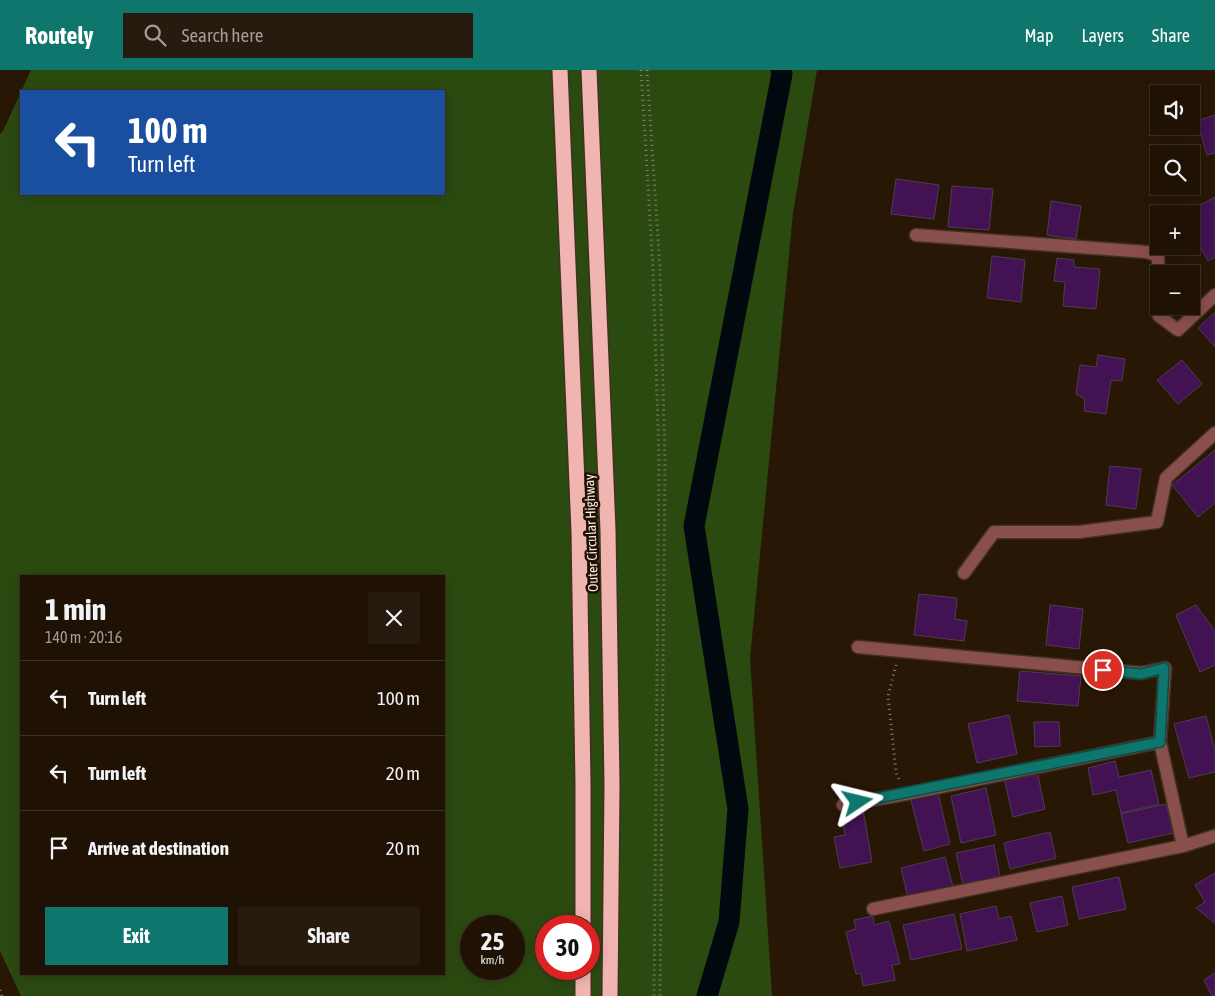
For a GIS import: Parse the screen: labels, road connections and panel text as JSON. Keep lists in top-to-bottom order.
{
  "streets": {
    "highway": ["Outer Circular Highway"]
  },
  "page": {
    "header": "Routely",
    "search": "Search here",
    "nav": ["Map", "Layers", "Share"],
    "map_buttons": ["+", "−"],
    "turn": ["100 m", "Turn left"],
    "heading": ["1 min", "140 m · 20:16"],
    "list": [
      {
        "name": "Turn left",
        "value": "100 m"
      },
      {
        "name": "Turn left",
        "value": "20 m"
      },
      {
        "name": "Arrive at destination",
        "value": "20 m"
      }
    ],
    "buttons": ["Exit", "Share"],
    "speed": "25 km/h",
    "limit": "30"
  }
}
